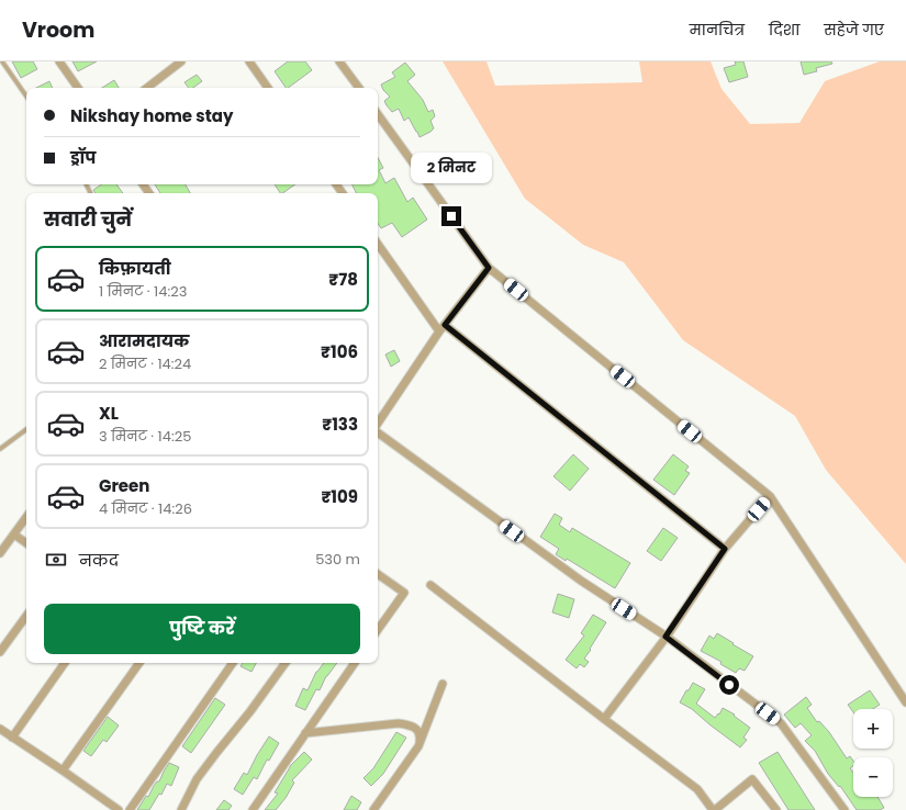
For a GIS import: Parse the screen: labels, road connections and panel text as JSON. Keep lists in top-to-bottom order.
{
  "page": {
    "header": "Vroom",
    "nav": ["मानचित्र", "दिशा", "सहेजे गए"],
    "banner": ["Nikshay home stay", "ड्रॉप"],
    "bubble": "2 मिनट",
    "heading": "सवारी चुनें",
    "list": [
      {
        "name": "किफ़ायती",
        "note": "1 मिनट · 14:23",
        "value": "₹78"
      },
      {
        "name": "आरामदायक",
        "note": "2 मिनट · 14:24",
        "value": "₹106"
      },
      {
        "name": "XL",
        "note": "3 मिनट · 14:25",
        "value": "₹133"
      },
      {
        "name": "Green",
        "note": "4 मिनट · 14:26",
        "value": "₹109"
      }
    ],
    "pay": ["नकद", "530 m"],
    "buttons": "पुष्टि करें",
    "map_buttons": ["+", "−"]
  }
}
